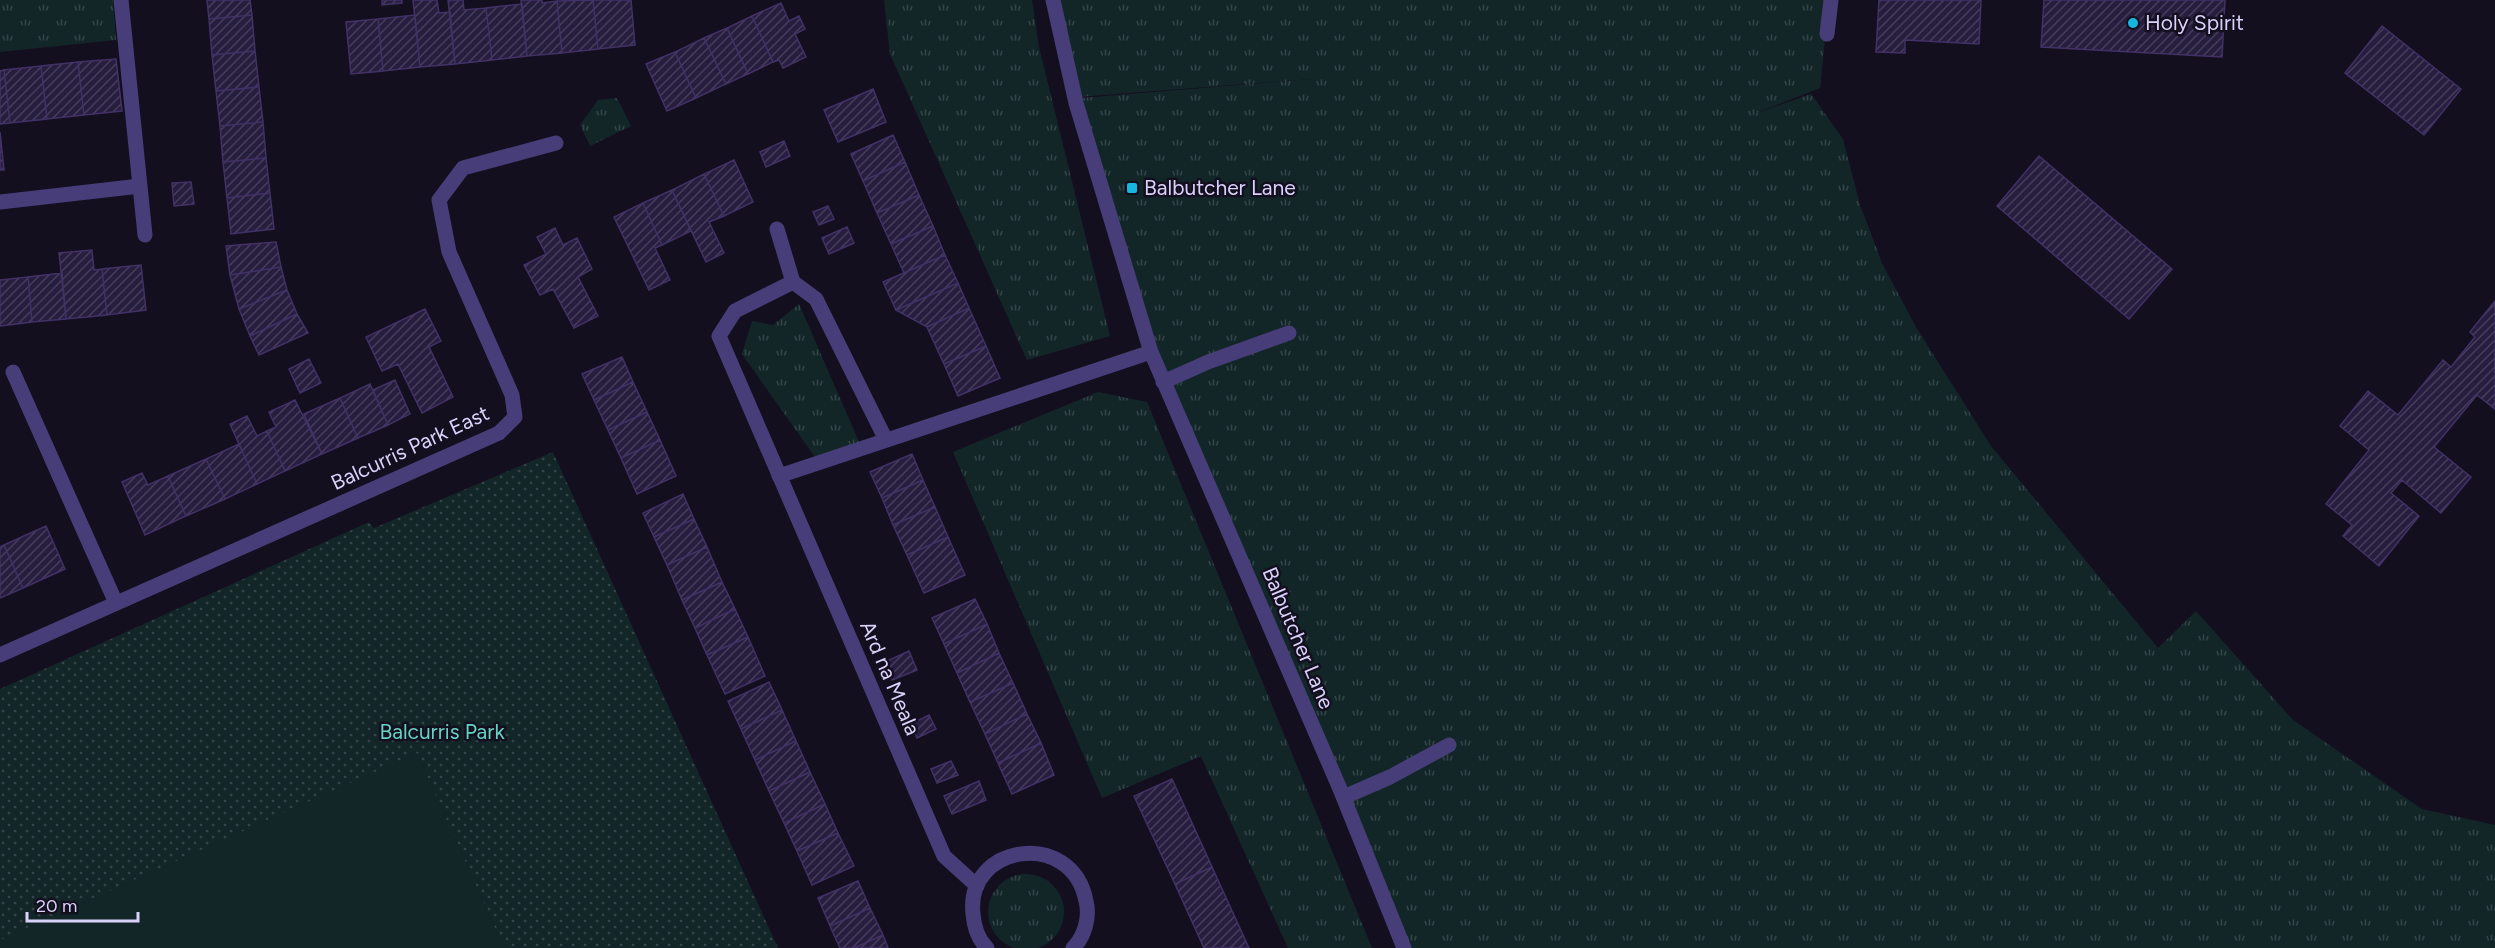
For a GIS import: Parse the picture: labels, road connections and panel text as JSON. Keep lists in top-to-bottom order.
{
  "streets": {
    "street": ["Balcurris Park East", "Balbutcher Lane", "Ard na Meala"]
  },
  "parks": ["Balcurris Park"],
  "places": {
    "other": ["Holy Spirit"],
    "transit": ["Balbutcher Lane"]
  },
  "scale_bar": "20 m"
}
